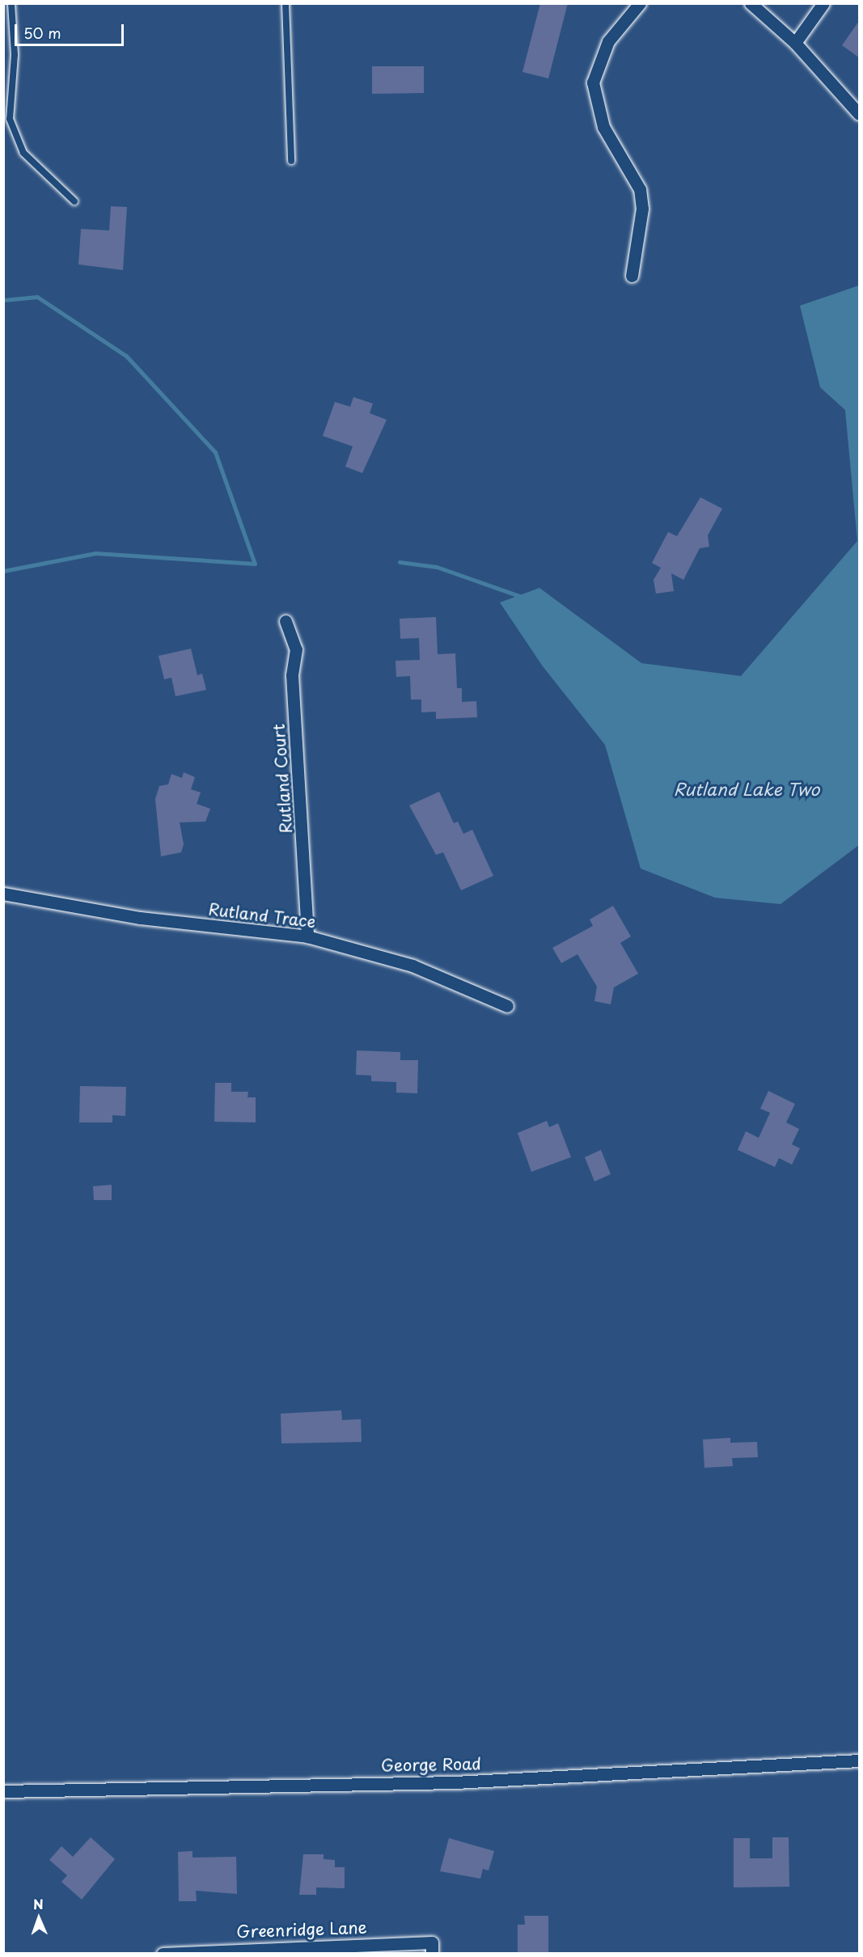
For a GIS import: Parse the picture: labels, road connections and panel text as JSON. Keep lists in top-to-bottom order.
{
  "streets": {
    "street": [
      "Rutland Court",
      "Rutland Trace",
      "George Road",
      "Greenridge Lane"
    ]
  },
  "crossings": [
    ["Rutland Court", "Rutland Trace"]
  ],
  "water": ["Rutland Lake Two"],
  "scale_bar": "50 m",
  "north": "top"
}
